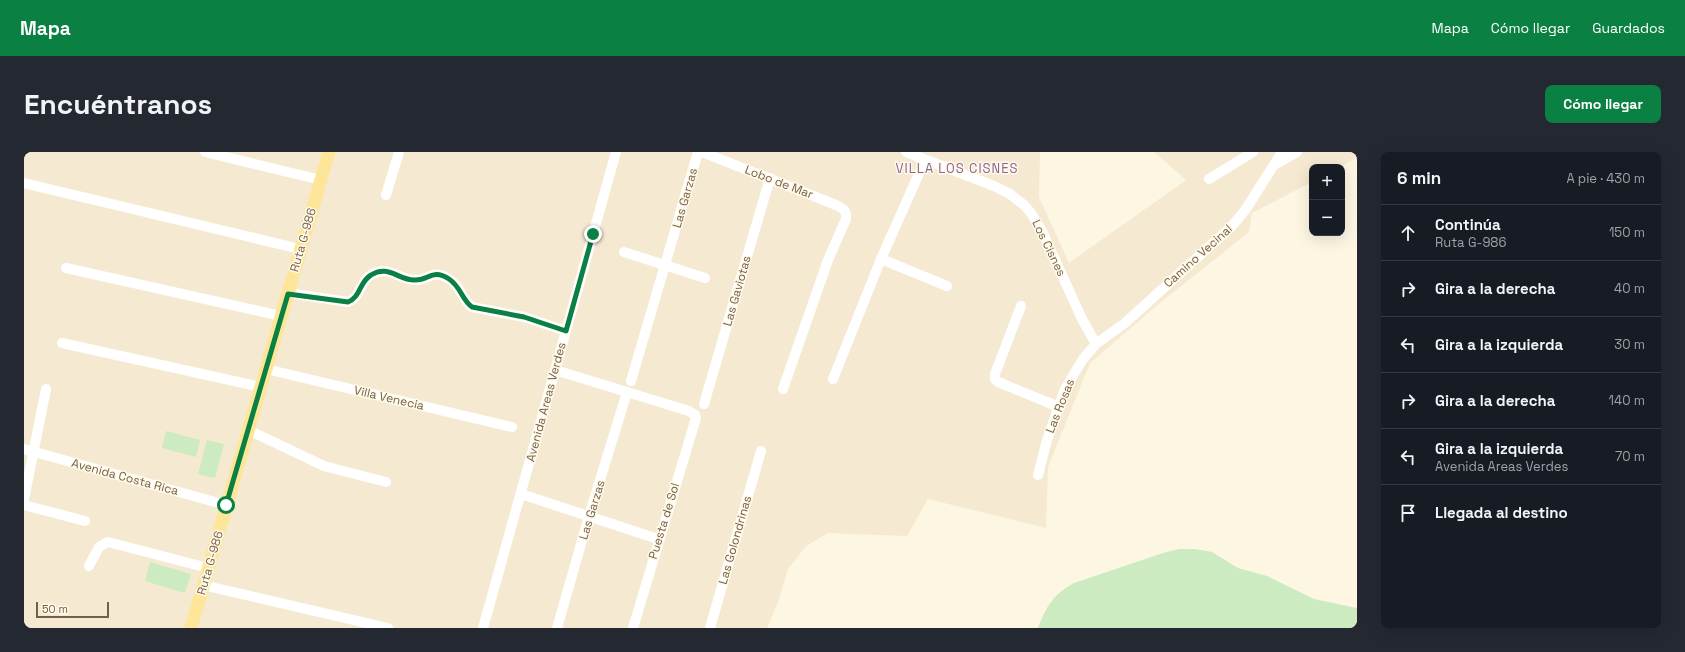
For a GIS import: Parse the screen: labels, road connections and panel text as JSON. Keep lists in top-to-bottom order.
{
  "streets": {
    "main road": ["Ruta G-986"],
    "street": [
      "Lobo de Mar",
      "Las Garzas",
      "Los Cisnes",
      "Camino Vecinal",
      "Las Gaviotas",
      "Villa Venecia",
      "Avenida Areas Verdes",
      "Las Rosas",
      "Avenida Costa Rica",
      "Puesta de Sol",
      "Las Golondrinas"
    ]
  },
  "crossings": [
    ["Lobo de Mar", "Las Gaviotas"],
    ["Las Garzas", "Puesta de Sol"],
    ["Ruta G-986", "Villa Venecia"],
    ["Ruta G-986", "Avenida Costa Rica"],
    ["Los Cisnes", "Camino Vecinal"],
    ["Los Cisnes", "Las Rosas"],
    ["Camino Vecinal", "Las Rosas"]
  ],
  "districts": ["VILLA LOS CISNES"],
  "scale_bar": "50 m",
  "page": {
    "header": "Mapa",
    "nav": ["Mapa", "Cómo llegar", "Guardados"],
    "buttons": "Cómo llegar",
    "title": "Encuéntranos",
    "heading": ["6 min", "A pie · 430 m"],
    "map_buttons": ["+", "−"],
    "list": [
      ["Continúa", "Ruta G-986", "150 m"],
      ["Gira a la derecha", "40 m"],
      ["Gira a la izquierda", "30 m"],
      ["Gira a la derecha", "140 m"],
      ["Gira a la izquierda", "Avenida Areas Verdes", "70 m"],
      "Llegada al destino"
    ],
    "scale": "50 m"
  }
}
